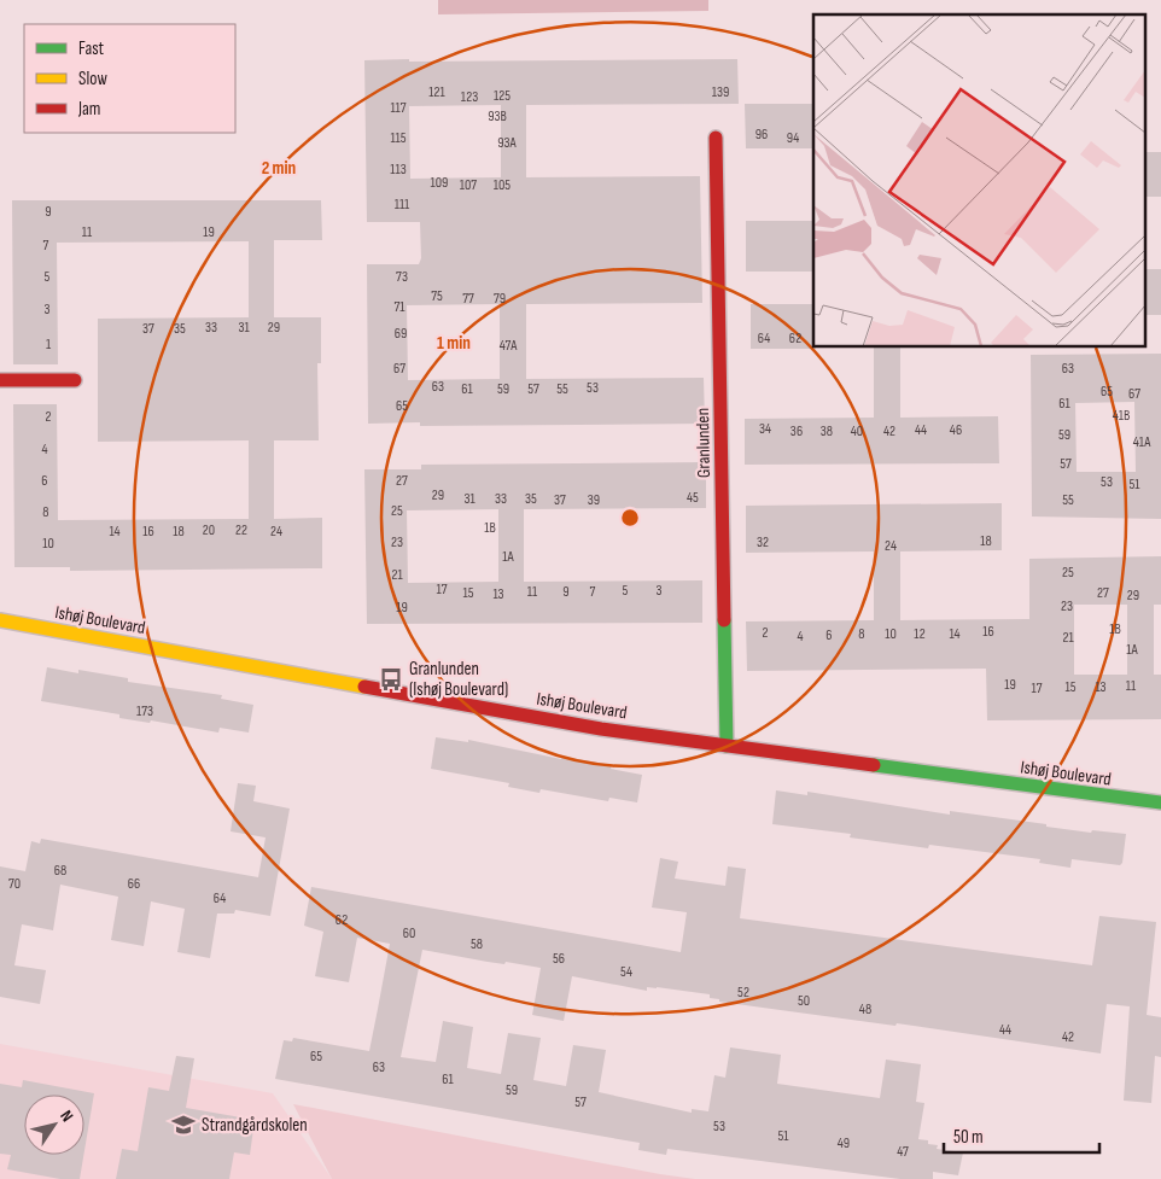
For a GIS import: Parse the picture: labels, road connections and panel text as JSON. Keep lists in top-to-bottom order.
{
  "streets": {
    "street": ["Granlunden", "Ishøj Boulevard"]
  },
  "crossings": [
    ["Granlunden", "Ishøj Boulevard"]
  ],
  "places": {
    "bus stop": ["Granlunden (Ishøj Boulevard)"],
    "school or university": ["Strandgårdskolen"]
  },
  "house_numbers": [
    "121",
    "139",
    "125",
    "123",
    "117",
    "93B",
    "96",
    "115",
    "94",
    "93A",
    "113",
    "109",
    "107",
    "105",
    "111",
    "9",
    "11",
    "19",
    "7",
    "5",
    "73",
    "75",
    "77",
    "79",
    "71",
    "3",
    "33",
    "31",
    "29",
    "37",
    "35",
    "69",
    "64",
    "62",
    "1",
    "47A",
    "67",
    "63",
    "63",
    "53",
    "61",
    "59",
    "57",
    "55",
    "65",
    "67",
    "61",
    "65",
    "41B",
    "2",
    "34",
    "44",
    "46",
    "36",
    "38",
    "40",
    "42",
    "59",
    "41A",
    "4",
    "57",
    "6",
    "27",
    "53",
    "51",
    "29",
    "45",
    "31",
    "33",
    "35",
    "37",
    "39",
    "55",
    "25",
    "8",
    "1B",
    "20",
    "22",
    "14",
    "16",
    "18",
    "24",
    "18",
    "23",
    "32",
    "10",
    "24",
    "1A",
    "25",
    "21",
    "17",
    "5",
    "3",
    "11",
    "9",
    "7",
    "15",
    "27",
    "13",
    "29",
    "23",
    "19",
    "1B",
    "16",
    "2",
    "8",
    "10",
    "12",
    "14",
    "6",
    "4",
    "21",
    "1A",
    "19",
    "11",
    "15",
    "13",
    "17",
    "173",
    "68",
    "70",
    "66",
    "64",
    "62",
    "60",
    "58",
    "56",
    "54",
    "52",
    "50",
    "48",
    "44",
    "42",
    "65",
    "63",
    "61",
    "59",
    "57",
    "53",
    "51",
    "49",
    "47"
  ],
  "legend": ["Fast", "Slow", "Jam"],
  "scale_bar": "50 m",
  "north": "top right",
  "rings": ["2 min", "1 min"]
}
